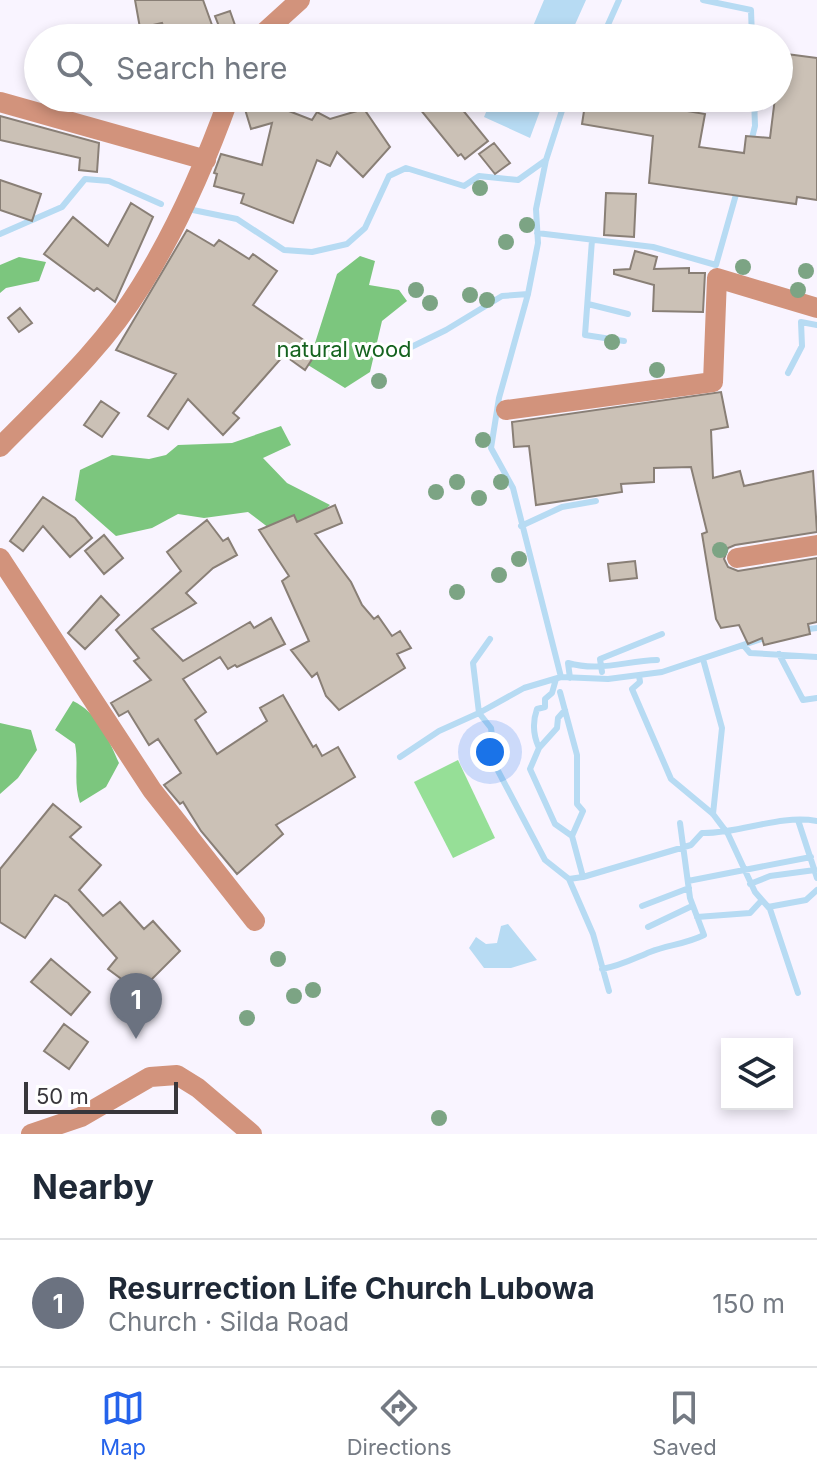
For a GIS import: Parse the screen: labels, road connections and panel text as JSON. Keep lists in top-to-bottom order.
{
  "parks": ["natural wood"],
  "scale_bar": "50 m",
  "page": {
    "search": "Search here",
    "pins": "1",
    "scale": "50 m",
    "heading": "Nearby",
    "list": [
      {
        "mark": "1",
        "name": "Resurrection Life Church Lubowa",
        "note": "Church · Silda Road",
        "value": "150 m"
      }
    ],
    "nav": ["Map", "Directions", "Saved"]
  }
}
